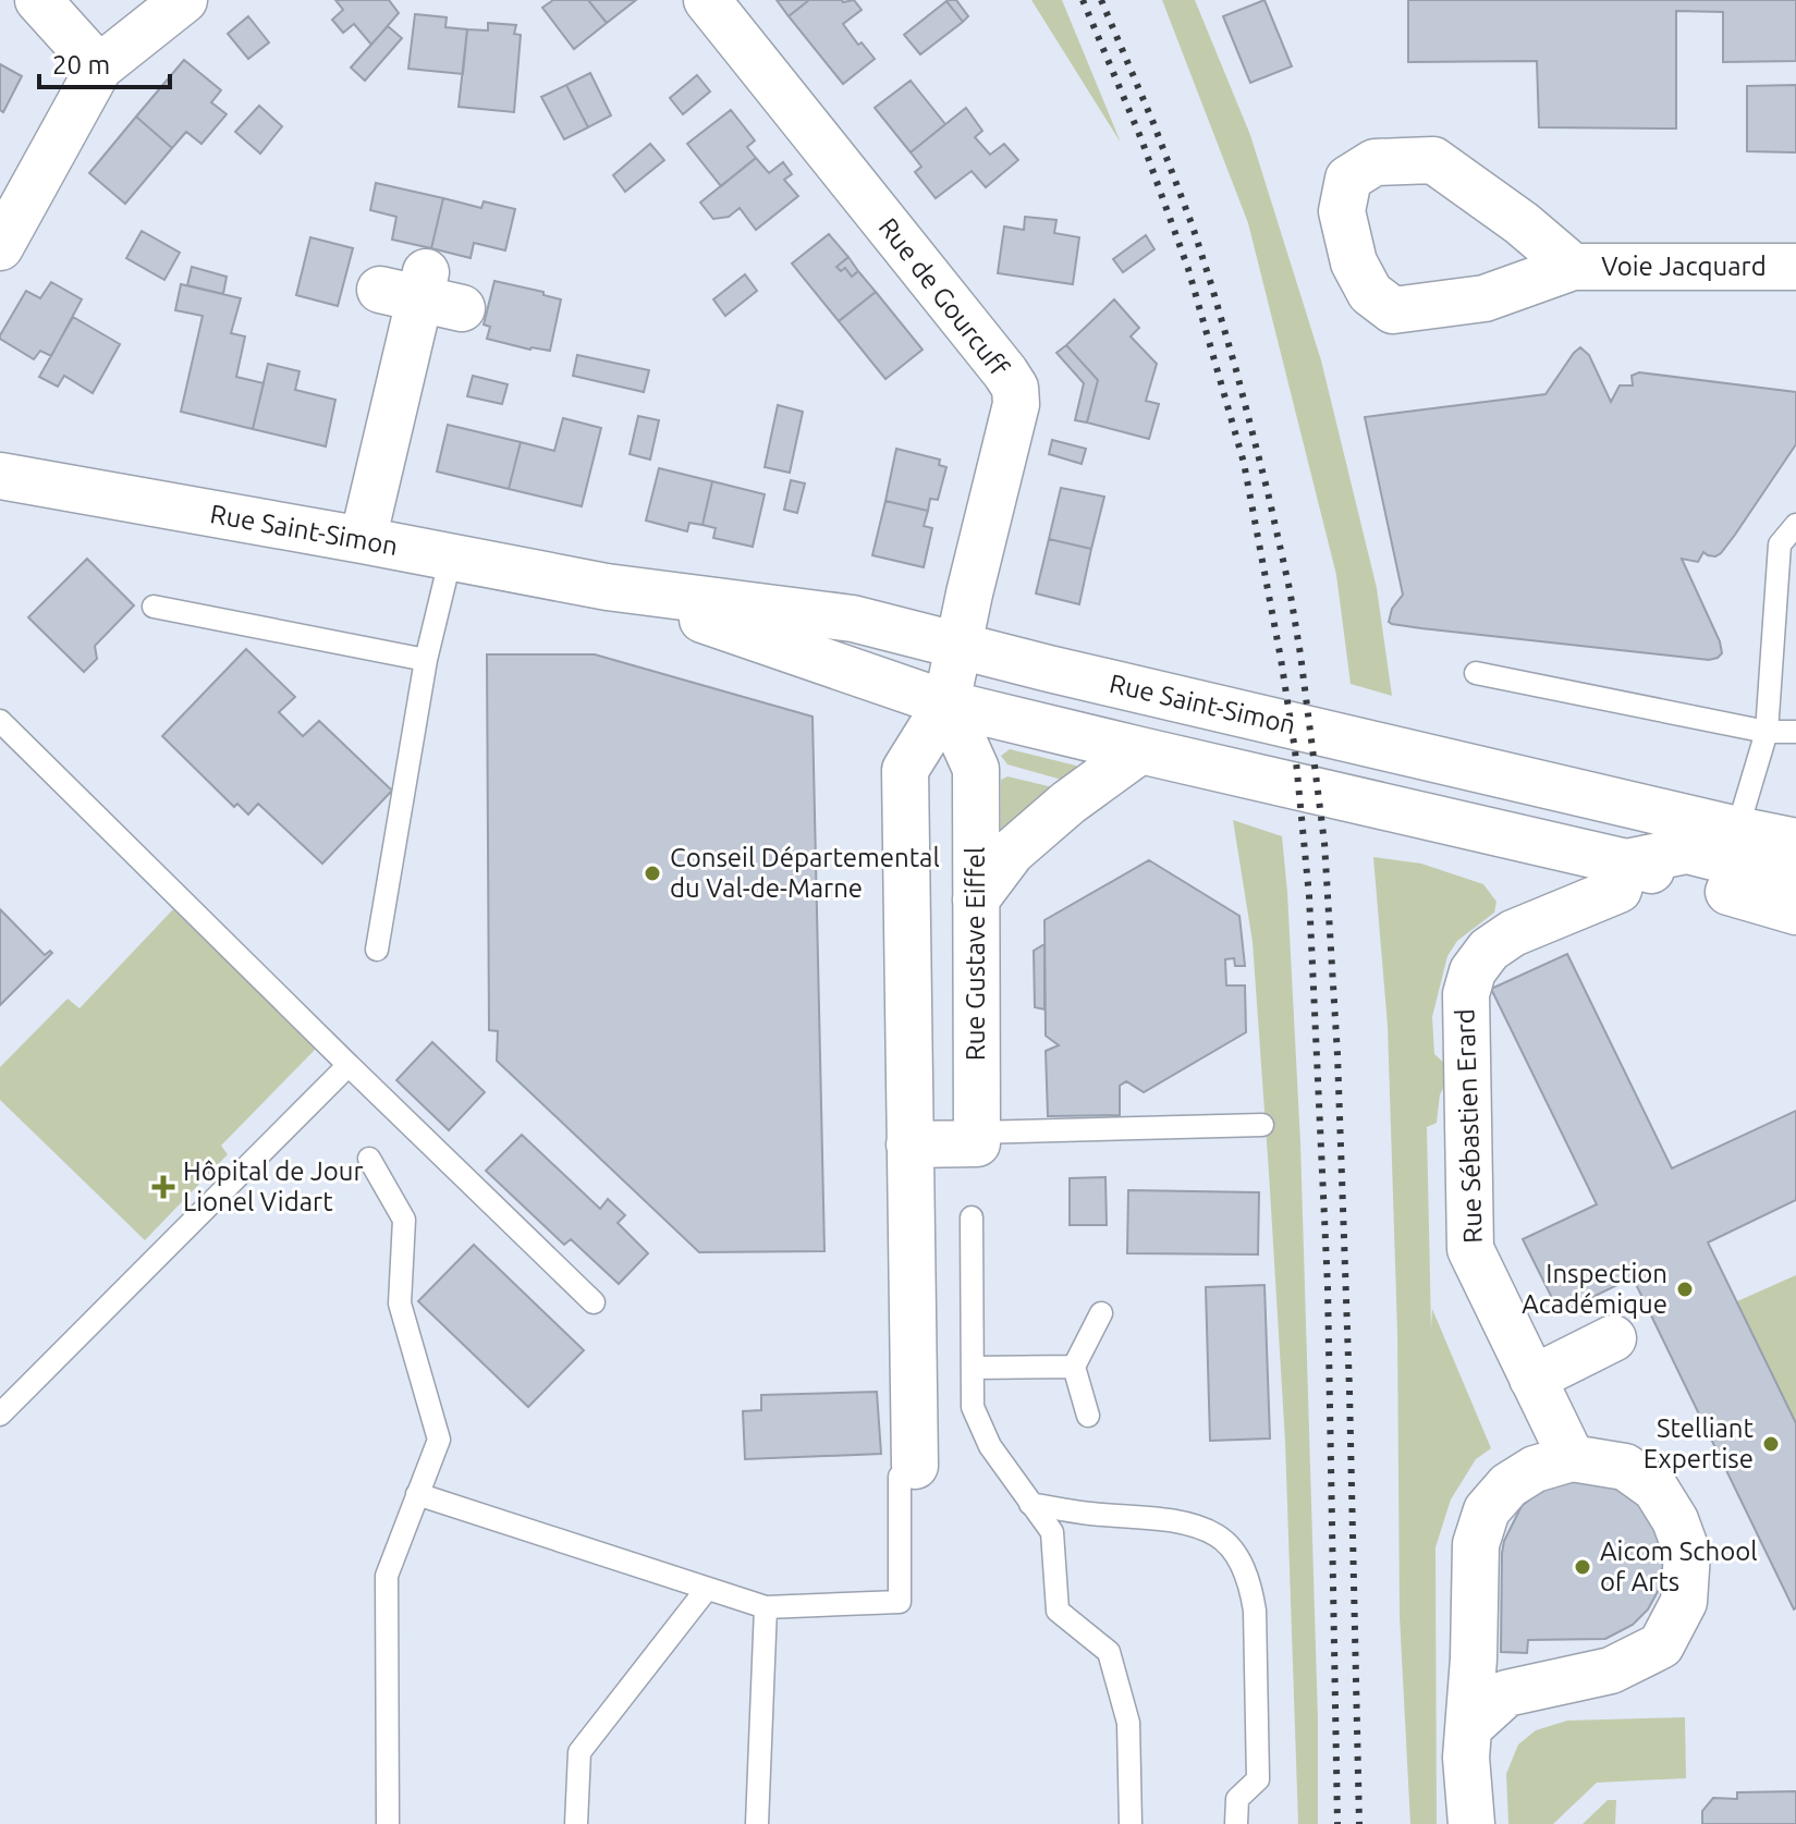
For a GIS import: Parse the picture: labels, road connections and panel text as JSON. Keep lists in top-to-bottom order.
{
  "streets": {
    "street": [
      "Voie Jacquard",
      "Rue de Gourcuff",
      "Rue Saint-Simon",
      "Rue Gustave Eiffel",
      "Rue Sébastien Erard"
    ]
  },
  "crossings": [
    ["Rue de Gourcuff", "Rue Saint-Simon"],
    ["Rue Saint-Simon", "Rue Gustave Eiffel"],
    ["Rue Saint-Simon", "Rue Sébastien Erard"]
  ],
  "places": {
    "other": [
      "Conseil Départemental du Val-de-Marne",
      "Inspection Académique",
      "Stelliant Expertise",
      "Aicom School of Arts"
    ],
    "health": ["Hôpital de Jour Lionel Vidart"]
  },
  "scale_bar": "20 m"
}
